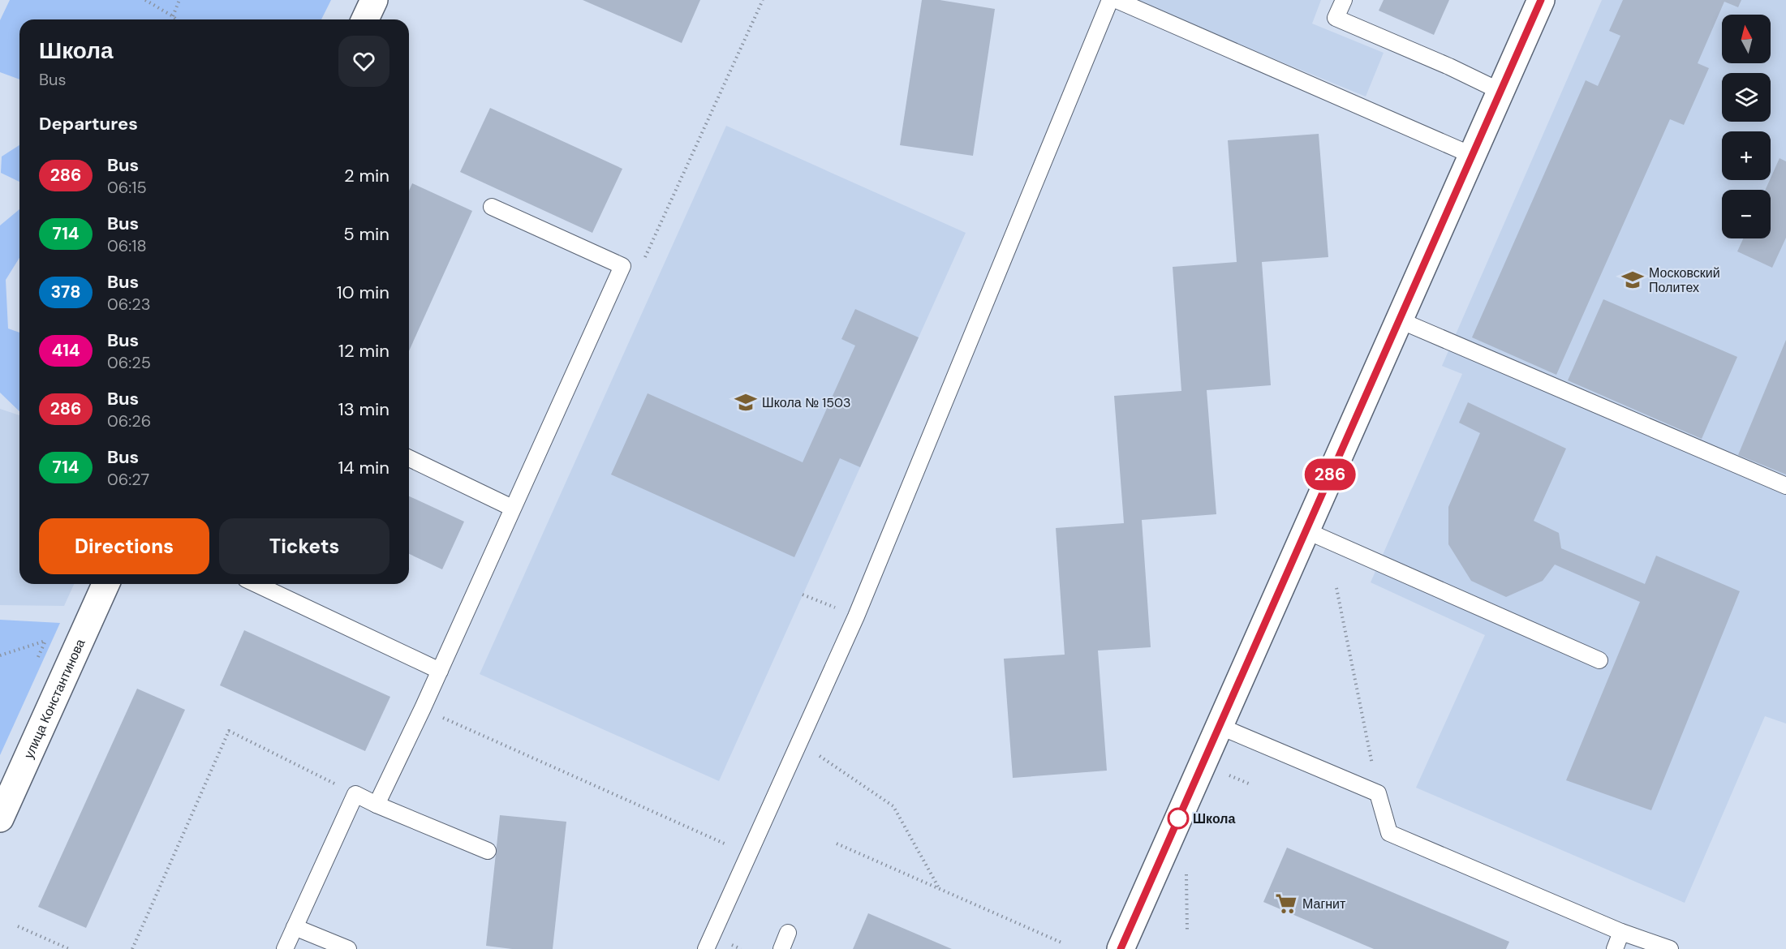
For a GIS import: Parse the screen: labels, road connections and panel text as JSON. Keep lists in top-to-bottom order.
{
  "streets": {
    "street": ["улица Константинова"]
  },
  "places": {
    "school or university": ["Московский Политех", "Школа № 1503"],
    "other": ["Школа"],
    "supermarket": ["Магнит"]
  },
  "lines": ["bus line 286"],
  "north": "top",
  "page": {
    "on_map": "286",
    "map_buttons": ["+", "−"],
    "heading": [
      ["Школа", "Bus"],
      "Departures"
    ],
    "list": [
      {
        "mark": "286",
        "name": "Bus",
        "note": "06:15",
        "value": "2 min"
      },
      {
        "mark": "714",
        "name": "Bus",
        "note": "06:18",
        "value": "5 min"
      },
      {
        "mark": "378",
        "name": "Bus",
        "note": "06:23",
        "value": "10 min"
      },
      {
        "mark": "414",
        "name": "Bus",
        "note": "06:25",
        "value": "12 min"
      },
      {
        "mark": "286",
        "name": "Bus",
        "note": "06:26",
        "value": "13 min"
      },
      {
        "mark": "714",
        "name": "Bus",
        "note": "06:27",
        "value": "14 min"
      }
    ],
    "buttons": ["Directions", "Tickets"]
  }
}
